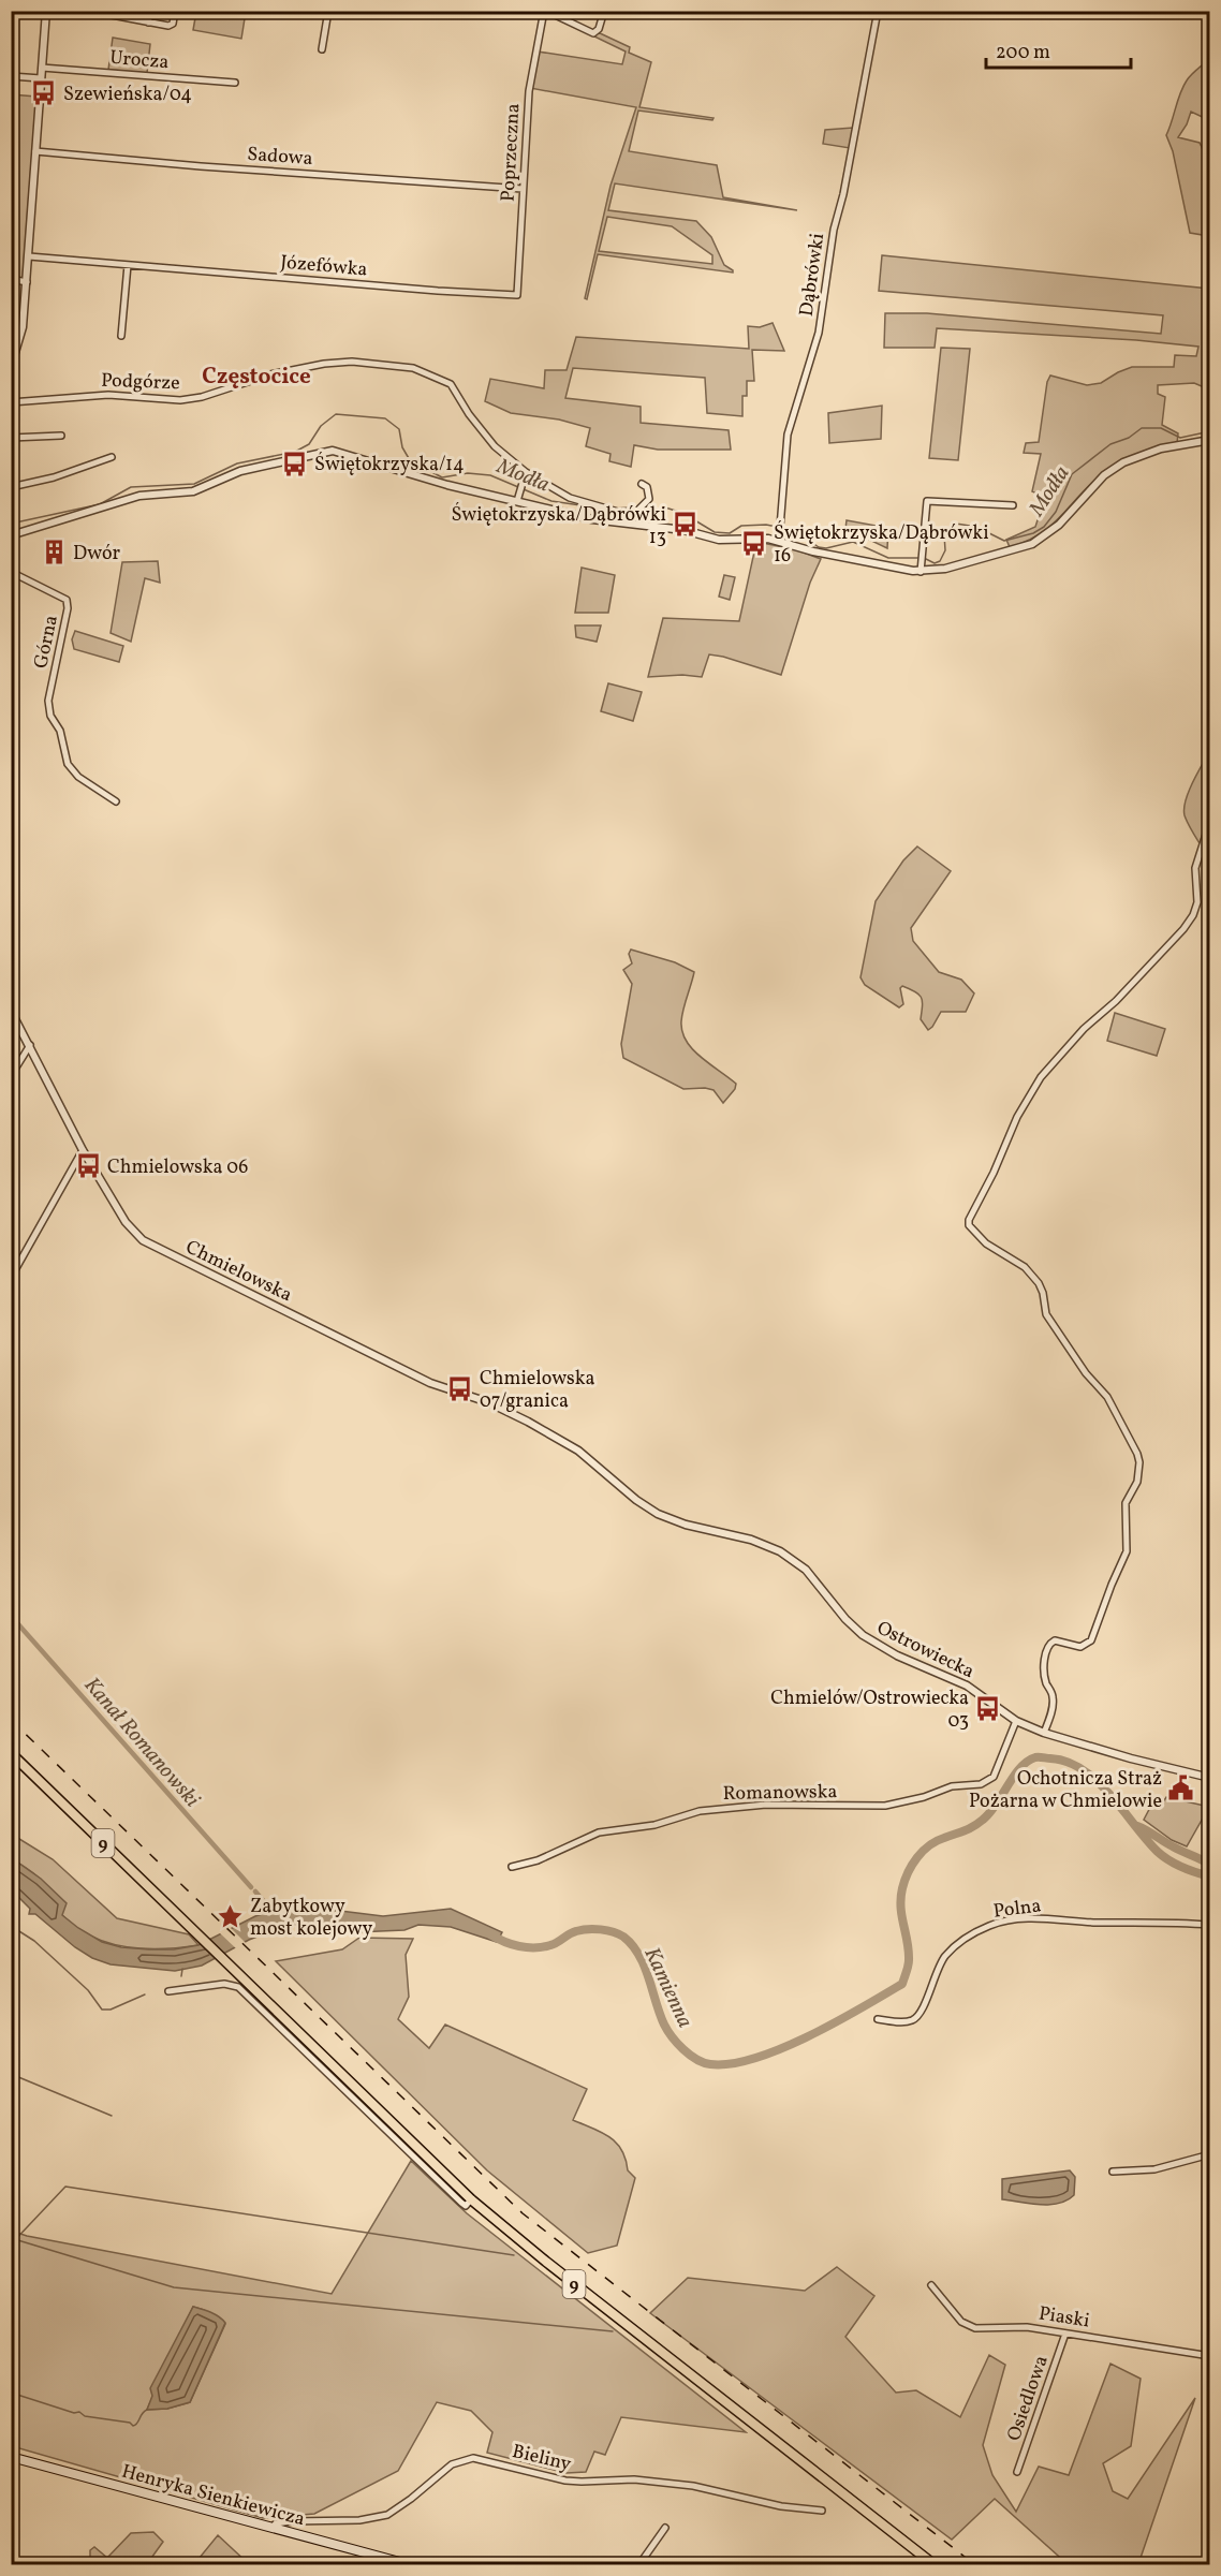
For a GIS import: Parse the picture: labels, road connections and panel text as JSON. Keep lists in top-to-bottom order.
{
  "streets": {
    "main road": ["9", "Henryka Sienkiewicza"],
    "street": [
      "Urocza",
      "Poprzeczna",
      "Sadowa",
      "Józefówka",
      "Dąbrówki",
      "Podgórze",
      "Górna",
      "Chmielowska",
      "Ostrowiecka",
      "Romanowska",
      "Polna",
      "Piaski",
      "Osiedlowa",
      "Bieliny"
    ]
  },
  "crossings": [
    ["Poprzeczna", "Sadowa"],
    ["Poprzeczna", "Józefówka"],
    ["Chmielowska", "Ostrowiecka"],
    ["Ostrowiecka", "Romanowska"],
    ["Piaski", "Osiedlowa"],
    ["Bieliny", "Henryka Sienkiewicza"]
  ],
  "districts": ["Częstocice"],
  "water": ["Modła", "Kanał Romanowski", "Kamienna"],
  "places": {
    "bus stop": [
      "Szewieńska/04",
      "Świętokrzyska/14",
      "Świętokrzyska/Dąbrówki 13",
      "Świętokrzyska/Dąbrówki 16",
      "Chmielowska 06",
      "Chmielowska 07/granica",
      "Chmielów/Ostrowiecka 03"
    ],
    "building": ["Dwór"],
    "public building": ["Ochotnicza Straż Pożarna w Chmielowie"],
    "place": ["Zabytkowy most kolejowy"]
  },
  "scale_bar": "200 m"
}
